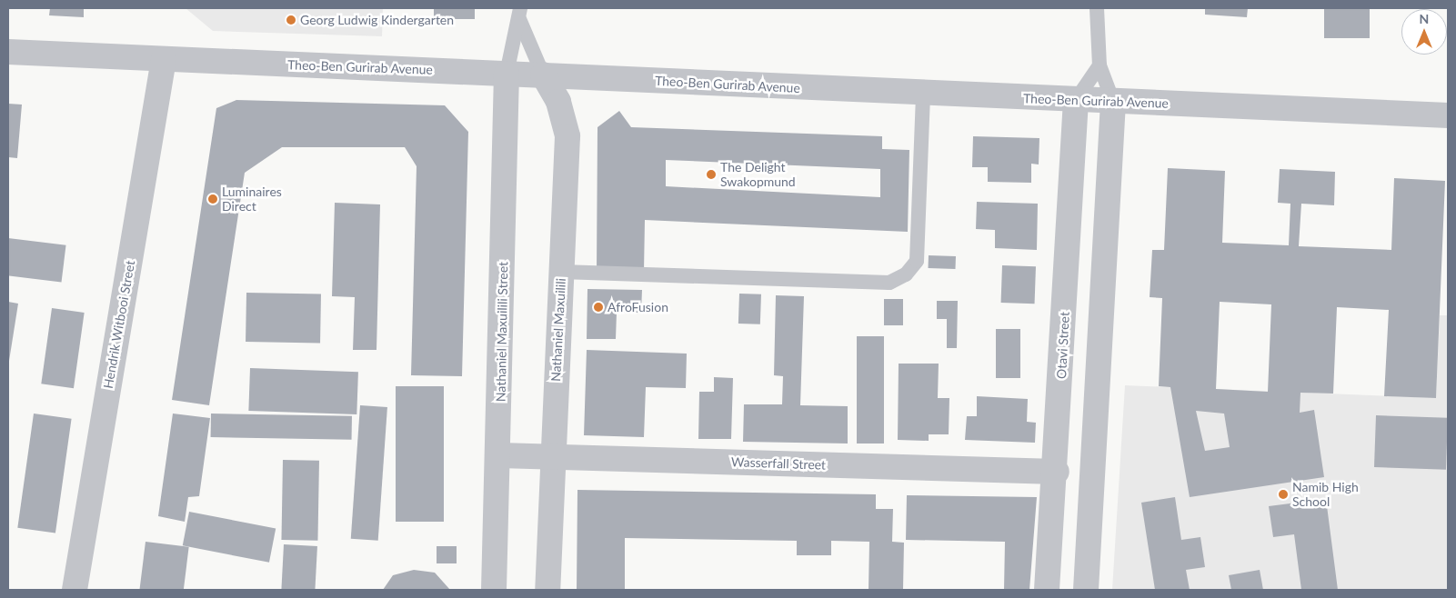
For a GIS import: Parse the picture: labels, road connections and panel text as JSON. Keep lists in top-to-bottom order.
{
  "streets": {
    "street": [
      "Theo-Ben Gurirab Avenue",
      "Hendrik Witbooi Street",
      "Nathaniel Maxuilili",
      "Nathaniel Maxuilili Street",
      "Otavi Street",
      "Wasserfall Street"
    ]
  },
  "crossings": [
    ["Theo-Ben Gurirab Avenue", "Hendrik Witbooi Street"],
    ["Theo-Ben Gurirab Avenue", "Nathaniel Maxuilili"],
    ["Theo-Ben Gurirab Avenue", "Nathaniel Maxuilili Street"],
    ["Theo-Ben Gurirab Avenue", "Otavi Street"],
    ["Nathaniel Maxuilili", "Wasserfall Street"],
    ["Nathaniel Maxuilili Street", "Wasserfall Street"],
    ["Otavi Street", "Wasserfall Street"]
  ],
  "places": [
    "Georg Ludwig Kindergarten",
    "The Delight Swakopmund",
    "Luminaires Direct",
    "AfroFusion",
    "Namib High School"
  ],
  "north": "top"
}
